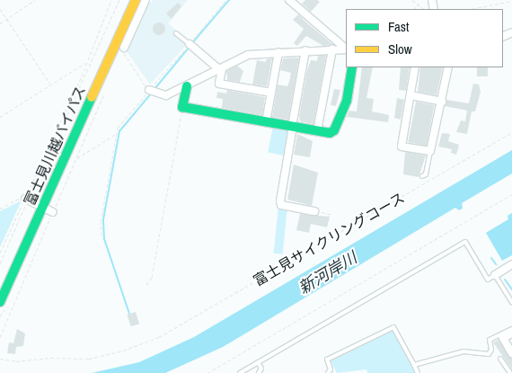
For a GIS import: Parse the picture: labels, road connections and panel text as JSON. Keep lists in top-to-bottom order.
{
  "streets": {
    "main road": ["富士見川越バイパス"],
    "path": ["富士見サイクリングコース"]
  },
  "water": ["新河岸川"],
  "legend": ["Fast", "Slow"]
}
